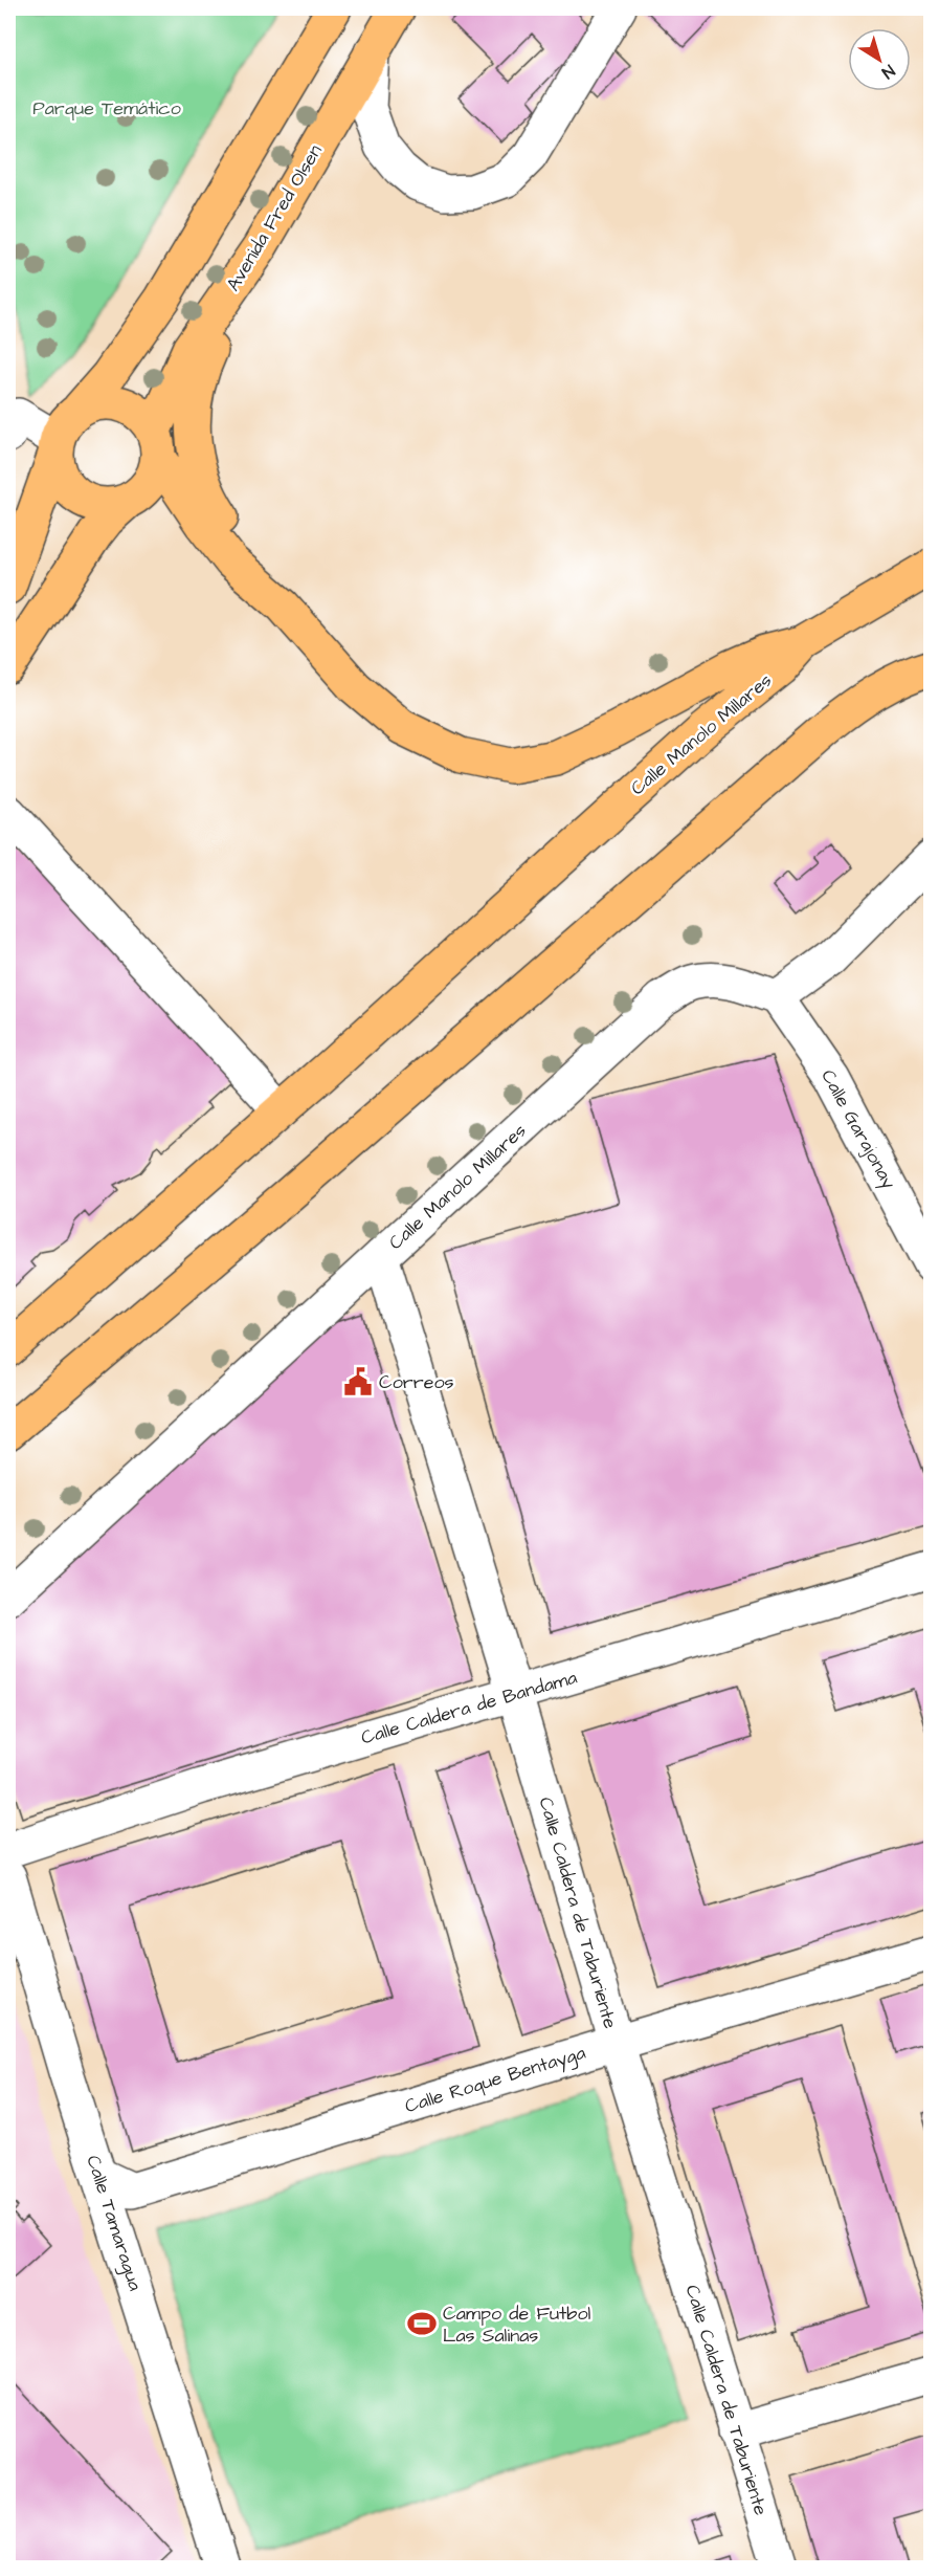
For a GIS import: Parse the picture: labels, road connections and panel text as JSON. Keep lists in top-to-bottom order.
{
  "streets": {
    "main road": ["Avenida Fred Olsen", "Calle Manolo Millares"],
    "street": [
      "Calle Garajonay",
      "Calle Caldera de Bandama",
      "Calle Caldera de Taburiente",
      "Calle Roque Bentayga",
      "Calle Tamaragua"
    ]
  },
  "crossings": [
    ["Calle Manolo Millares", "Calle Garajonay"],
    ["Calle Manolo Millares", "Calle Caldera de Taburiente"],
    ["Calle Caldera de Bandama", "Calle Caldera de Taburiente"],
    ["Calle Caldera de Taburiente", "Calle Roque Bentayga"],
    ["Calle Roque Bentayga", "Calle Tamaragua"]
  ],
  "parks": ["Parque Temático"],
  "places": {
    "public building": ["Correos"],
    "sports": ["Campo de Futbol Las Salinas"]
  },
  "north": "bottom right"
}
